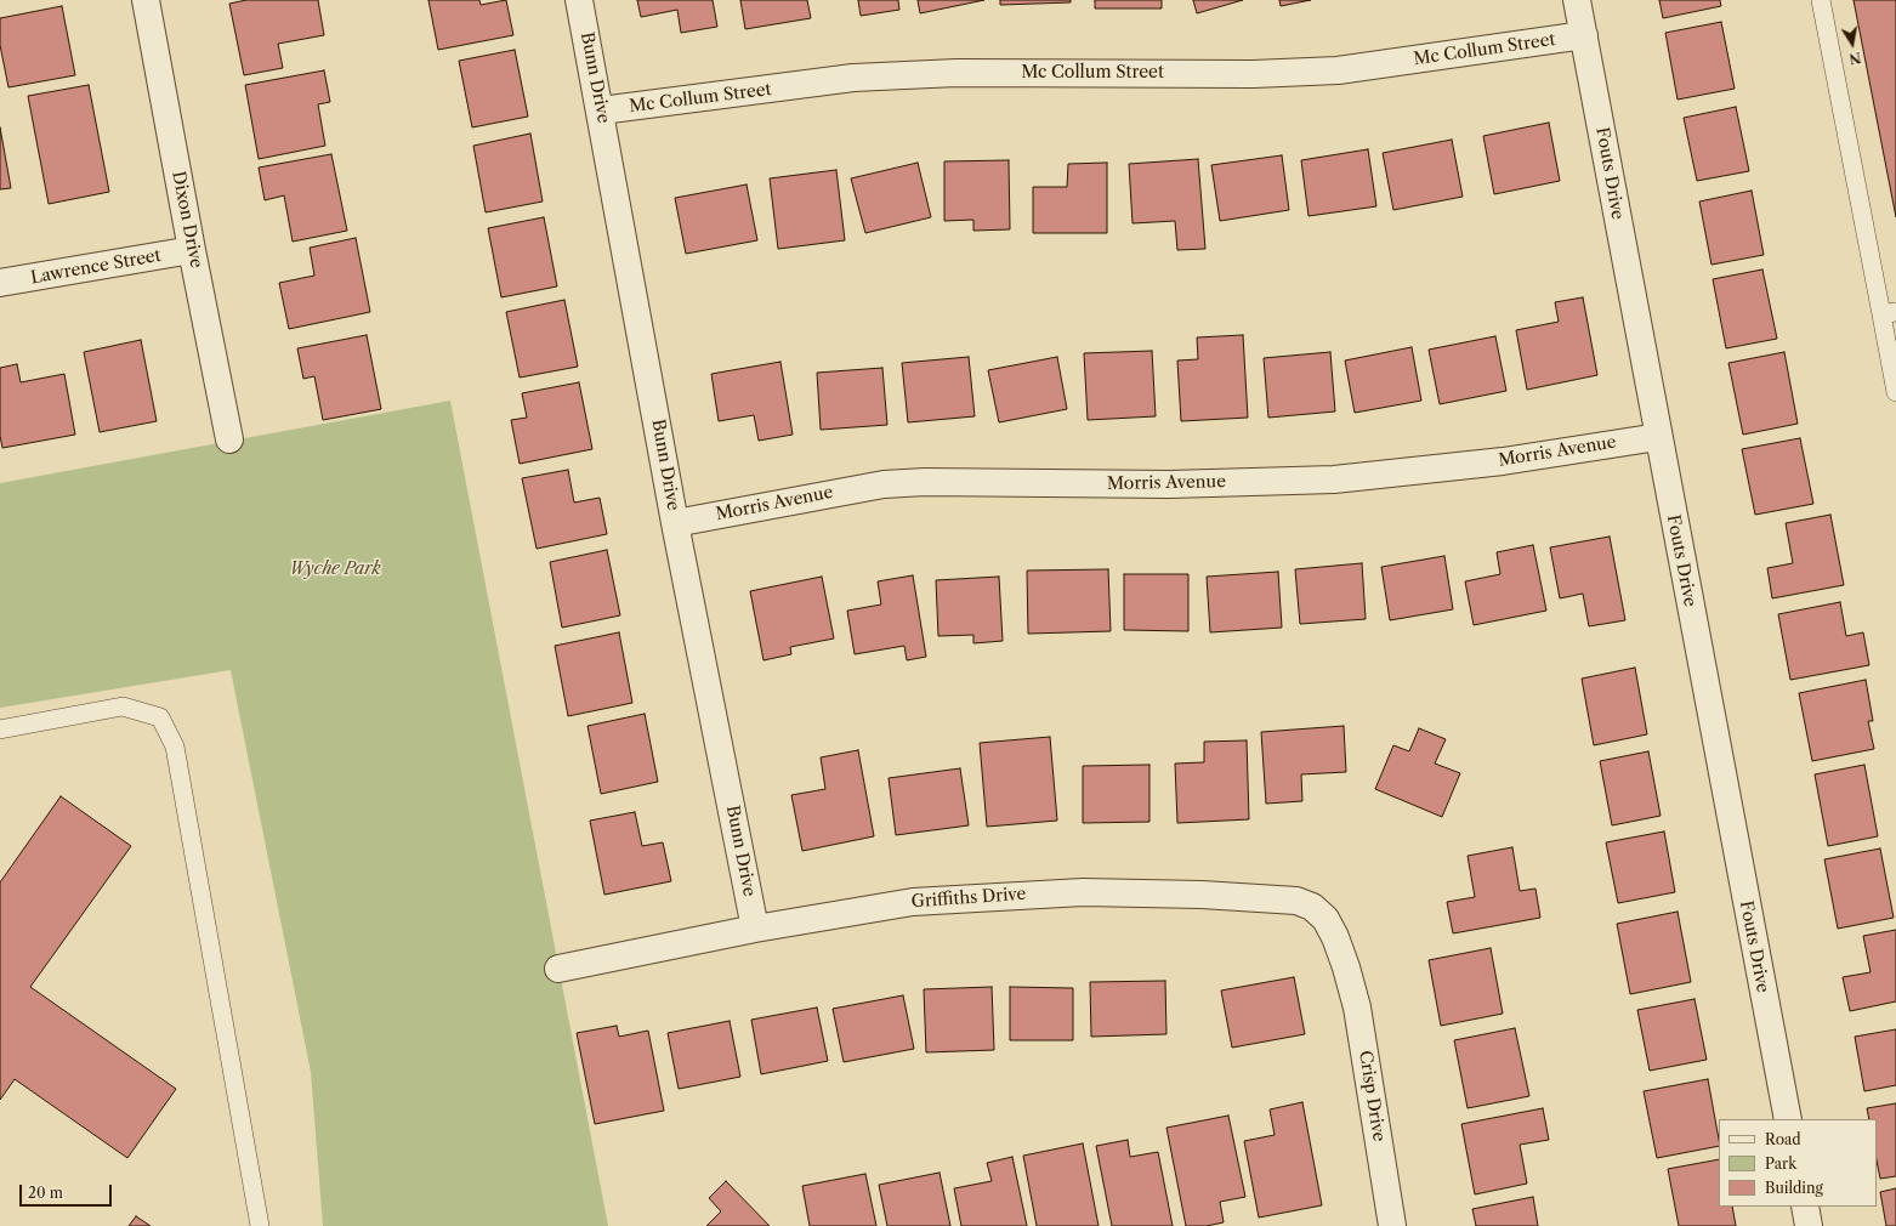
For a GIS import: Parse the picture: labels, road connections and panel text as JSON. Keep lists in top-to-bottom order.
{
  "streets": {
    "street": [
      "Mc Collum Street",
      "Bunn Drive",
      "Fouts Drive",
      "Dixon Drive",
      "Lawrence Street",
      "Morris Avenue",
      "Griffiths Drive",
      "Crisp Drive"
    ]
  },
  "crossings": [
    ["Mc Collum Street", "Bunn Drive"],
    ["Mc Collum Street", "Fouts Drive"],
    ["Bunn Drive", "Morris Avenue"],
    ["Bunn Drive", "Griffiths Drive"],
    ["Fouts Drive", "Morris Avenue"],
    ["Dixon Drive", "Lawrence Street"],
    ["Griffiths Drive", "Crisp Drive"]
  ],
  "parks": ["Wyche Park"],
  "legend": ["Road", "Park", "Building"],
  "scale_bar": "20 m",
  "north": "bottom"
}
